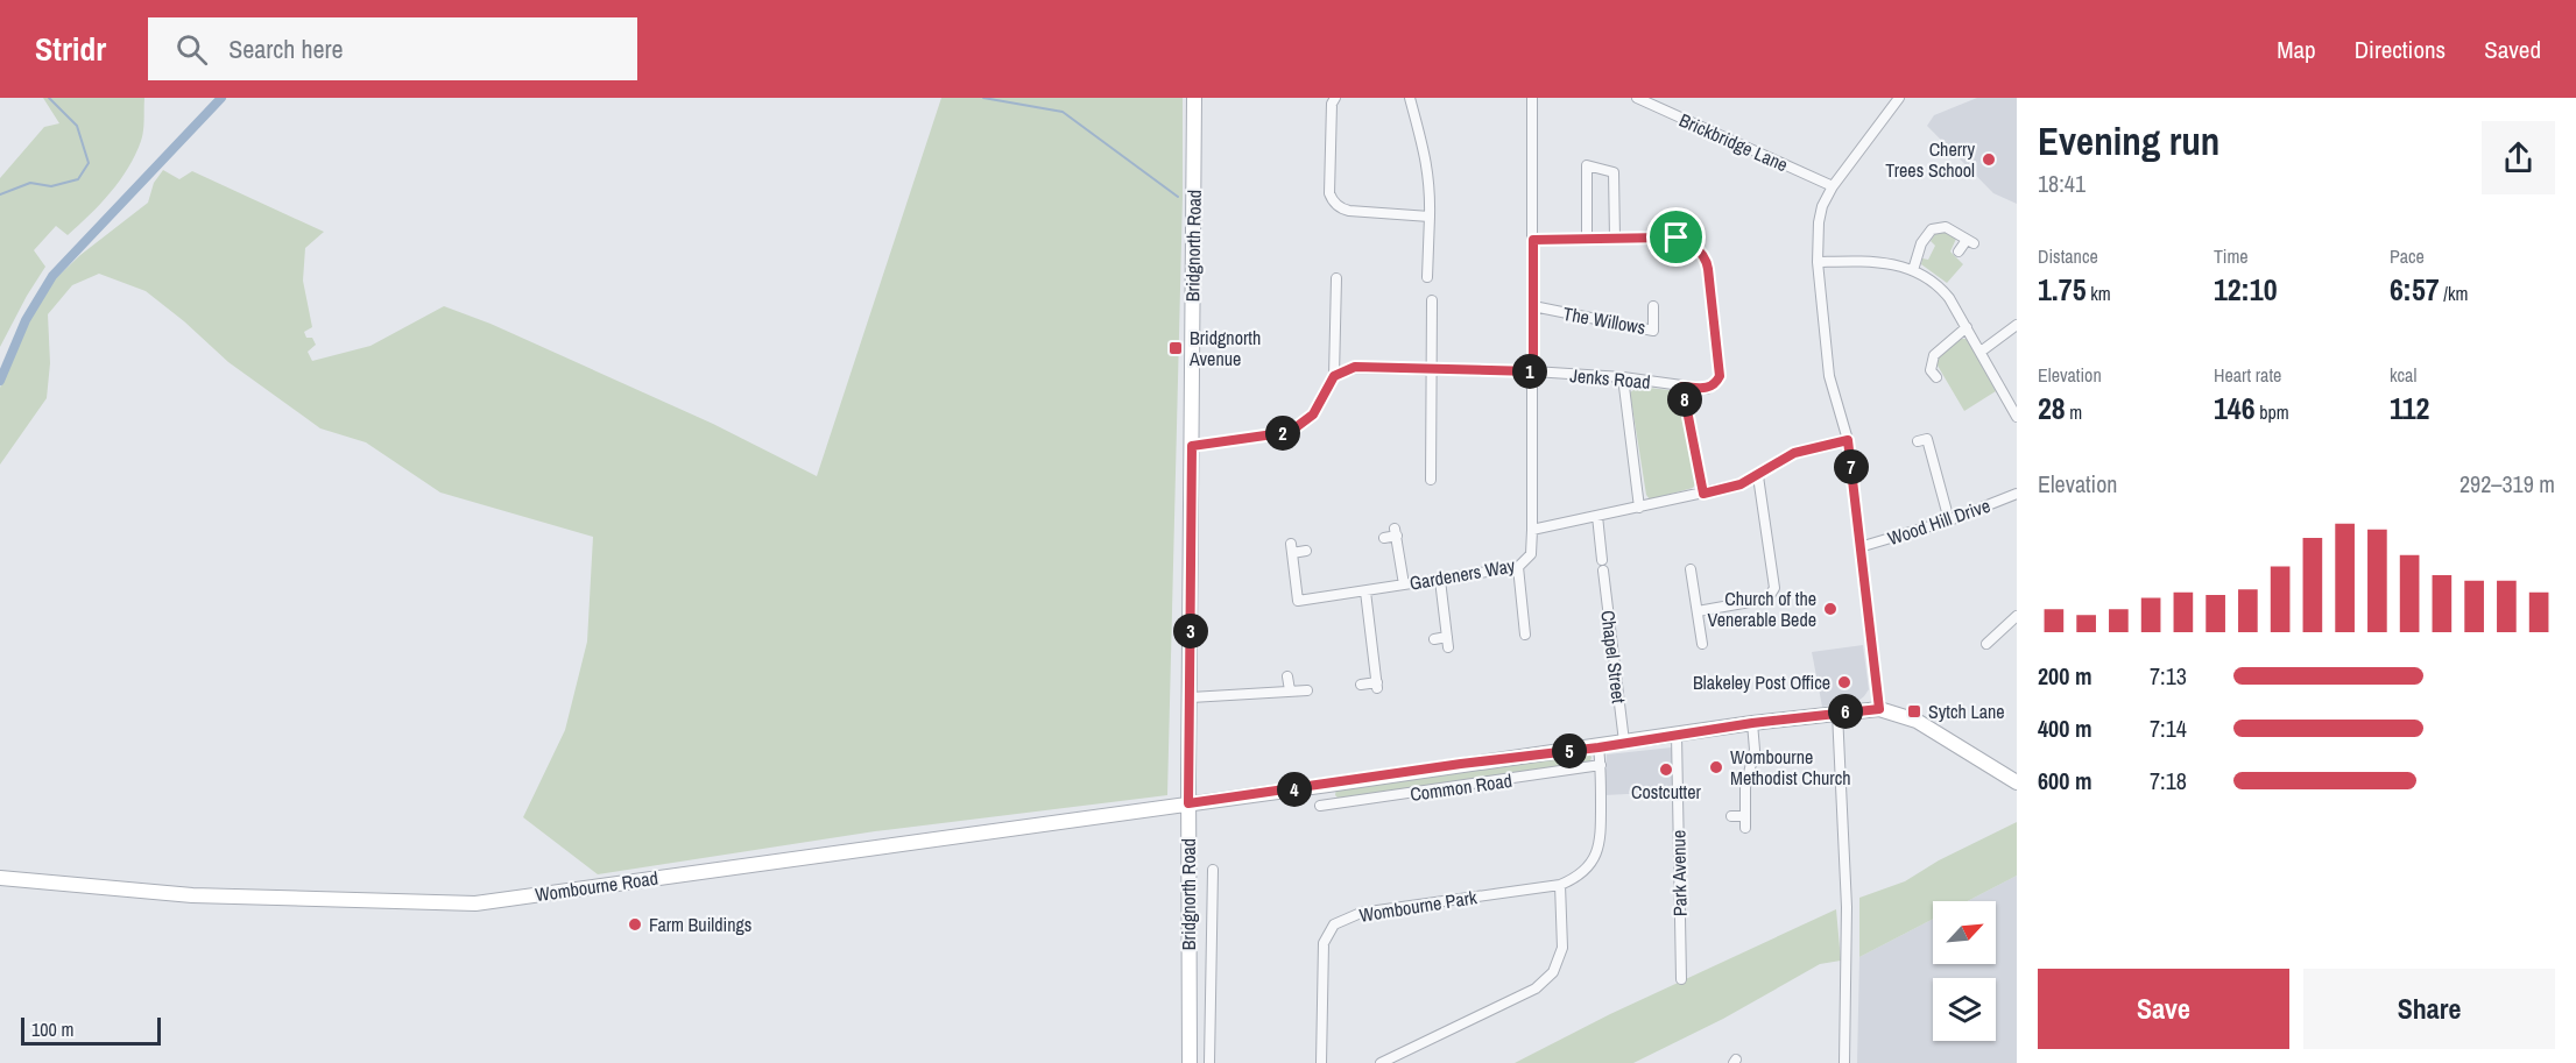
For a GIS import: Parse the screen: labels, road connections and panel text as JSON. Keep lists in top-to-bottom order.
{
  "streets": {
    "street": [
      "Brickbridge Lane",
      "Bridgnorth Road",
      "The Willows",
      "Jenks Road",
      "Wood Hill Drive",
      "Gardeners Way",
      "Chapel Street",
      "Common Road",
      "Park Avenue",
      "Wombourne Road",
      "Wombourne Park"
    ]
  },
  "crossings": [
    ["Bridgnorth Road", "Common Road"],
    ["Bridgnorth Road", "Wombourne Road"],
    ["The Willows", "Gardeners Way"],
    ["Jenks Road", "Gardeners Way"],
    ["Chapel Street", "Common Road"],
    ["Common Road", "Park Avenue"],
    ["Common Road", "Wombourne Road"],
    ["Common Road", "Wombourne Park"]
  ],
  "places": {
    "other": [
      "Cherry Trees School",
      "Church of the Venerable Bede",
      "Blakeley Post Office",
      "Wombourne Methodist Church",
      "Costcutter",
      "Farm Buildings"
    ],
    "transit": ["Bridgnorth Avenue", "Sytch Lane"]
  },
  "scale_bar": "100 m",
  "north": "top right",
  "page": {
    "header": "Stridr",
    "search": "Search here",
    "nav": ["Map", "Directions", "Saved"],
    "heading": ["Evening run", "18:41"],
    "stats": [
      ["Distance", "1.75 km"],
      ["Time", "12:10"],
      ["Pace", "6:57 /km"],
      ["Elevation", "28 m"],
      ["Heart rate", "146 bpm"],
      ["kcal", "112"]
    ],
    "pins": [
      "1",
      "8",
      "2",
      "7",
      "3",
      "6",
      "5",
      "4"
    ],
    "chart": ["Elevation", "292–319 m"],
    "list": [
      {
        "name": "200 m",
        "note": "7:13"
      },
      {
        "name": "400 m",
        "note": "7:14"
      },
      {
        "name": "600 m",
        "note": "7:18"
      }
    ],
    "buttons": ["Save", "Share"],
    "scale": "100 m"
  }
}
